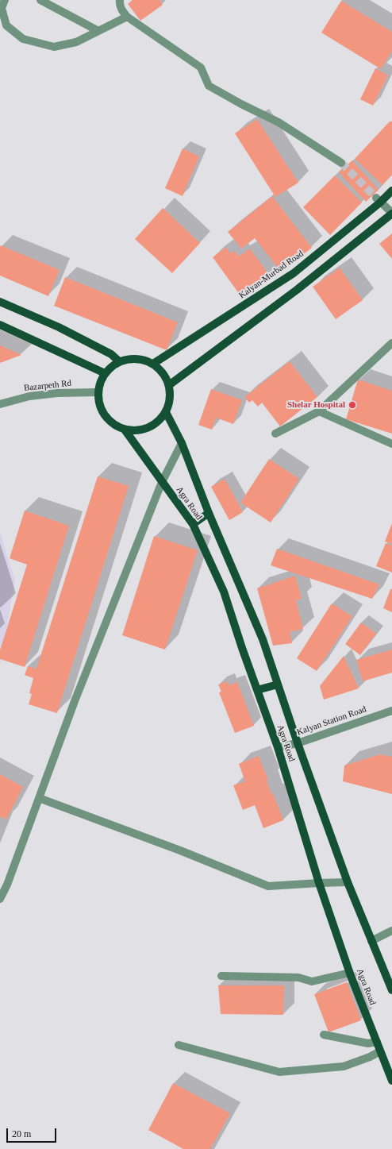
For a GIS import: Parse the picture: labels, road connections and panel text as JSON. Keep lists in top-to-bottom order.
{
  "streets": {
    "main road": ["Kalyan-Murbad Road", "Agra Road"],
    "street": ["Bazarpeth Rd", "Kalyan Station Road"]
  },
  "crossings": [
    ["Kalyan-Murbad Road", "Bazarpeth Rd"],
    ["Kalyan-Murbad Road", "Agra Road"],
    ["Bazarpeth Rd", "Agra Road"],
    ["Agra Road", "Kalyan Station Road"]
  ],
  "places": ["Shelar Hospital"],
  "scale_bar": "20 m"
}
